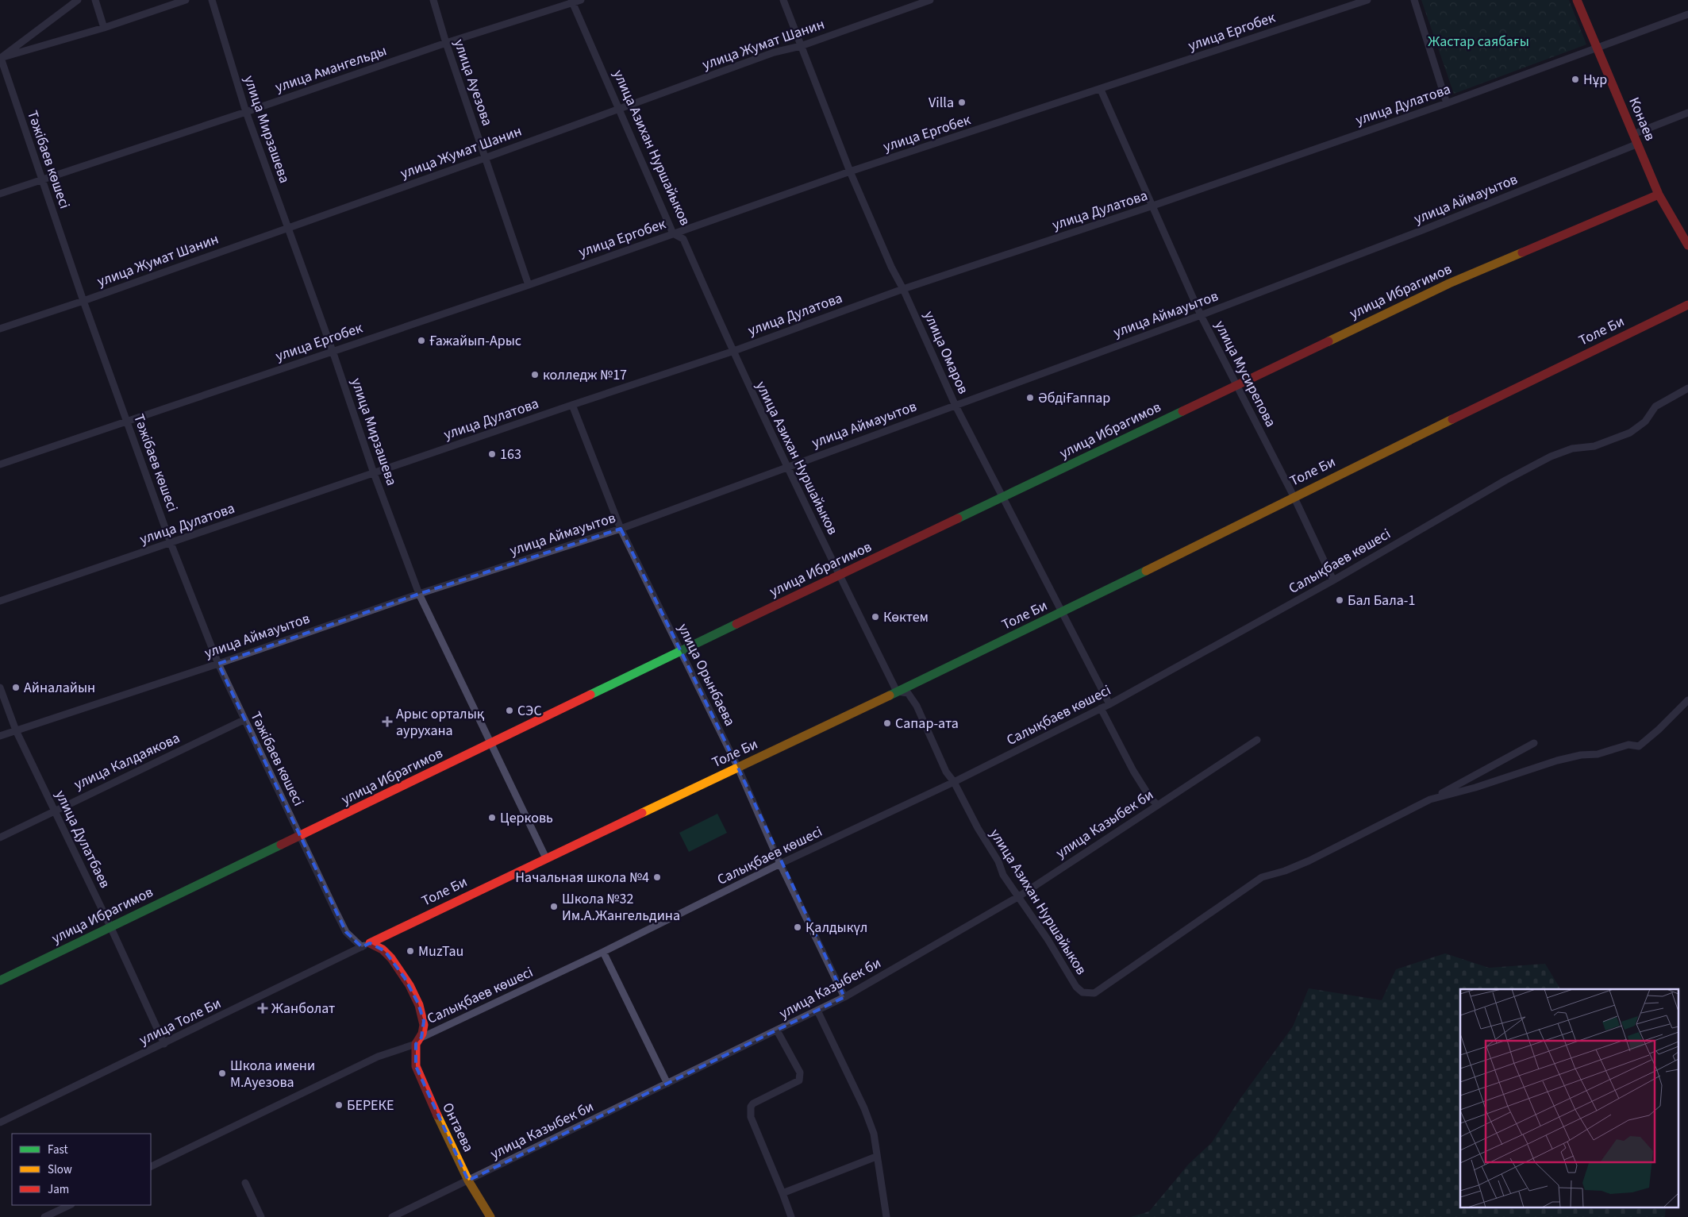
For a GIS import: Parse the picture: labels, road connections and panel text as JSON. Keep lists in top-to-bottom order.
{
  "streets": {
    "main road": [
      "Конаев",
      "улица Ибрагимов",
      "Толе Би",
      "Онтаева"
    ],
    "street": [
      "улица Ергобек",
      "улица Жумат Шанин",
      "улица Амангельды",
      "улица Ауезова",
      "улица Дулатова",
      "улица Мирзашева",
      "улица Азихан Нуршайыков",
      "Тәжібаев көшесі",
      "улица Аймауытов",
      "улица Омаров",
      "улица Мусирепова",
      "Салықбаев көшесі",
      "улица Орынбаева",
      "улица Калдаякова",
      "улица Казыбек би",
      "улица Дулатбаев",
      "улица Толе Би"
    ]
  },
  "crossings": [
    ["улица Ергобек", "улица Ауезова"],
    ["улица Ергобек", "улица Мирзашева"],
    ["улица Ергобек", "улица Азихан Нуршайыков"],
    ["улица Ергобек", "Тәжібаев көшесі"],
    ["улица Ергобек", "улица Омаров"],
    ["улица Ергобек", "улица Мусирепова"],
    ["улица Жумат Шанин", "улица Ауезова"],
    ["улица Жумат Шанин", "улица Мирзашева"],
    ["улица Жумат Шанин", "улица Азихан Нуршайыков"],
    ["улица Жумат Шанин", "Тәжібаев көшесі"],
    ["улица Жумат Шанин", "улица Омаров"],
    ["улица Амангельды", "улица Ауезова"],
    ["улица Амангельды", "улица Мирзашева"],
    ["улица Амангельды", "улица Азихан Нуршайыков"],
    ["улица Амангельды", "Тәжібаев көшесі"],
    ["улица Дулатова", "Конаев"],
    ["улица Дулатова", "улица Мирзашева"],
    ["улица Дулатова", "улица Азихан Нуршайыков"],
    ["улица Дулатова", "Тәжібаев көшесі"],
    ["улица Дулатова", "улица Омаров"],
    ["улица Дулатова", "улица Мусирепова"],
    ["улица Дулатова", "улица Орынбаева"],
    ["Конаев", "улица Аймауытов"],
    ["Конаев", "улица Ибрагимов"],
    ["улица Мирзашева", "улица Аймауытов"],
    ["улица Мирзашева", "улица Ибрагимов"],
    ["улица Мирзашева", "Толе Би"],
    ["улица Азихан Нуршайыков", "улица Аймауытов"],
    ["улица Азихан Нуршайыков", "улица Ибрагимов"],
    ["улица Азихан Нуршайыков", "Толе Би"],
    ["улица Азихан Нуршайыков", "Салықбаев көшесі"],
    ["улица Азихан Нуршайыков", "улица Казыбек би"],
    ["Тәжібаев көшесі", "улица Аймауытов"],
    ["Тәжібаев көшесі", "улица Ибрагимов"],
    ["Тәжібаев көшесі", "Толе Би"],
    ["Тәжібаев көшесі", "улица Калдаякова"],
    ["Тәжібаев көшесі", "улица Толе Би"],
    ["Тәжібаев көшесі", "Онтаева"],
    ["улица Аймауытов", "улица Омаров"],
    ["улица Аймауытов", "улица Мусирепова"],
    ["улица Аймауытов", "улица Орынбаева"],
    ["улица Аймауытов", "улица Дулатбаев"],
    ["улица Ибрагимов", "улица Омаров"],
    ["улица Ибрагимов", "улица Мусирепова"],
    ["улица Ибрагимов", "улица Орынбаева"],
    ["улица Ибрагимов", "улица Дулатбаев"],
    ["Толе Би", "улица Омаров"],
    ["Толе Би", "улица Мусирепова"],
    ["Толе Би", "улица Орынбаева"],
    ["Толе Би", "улица Толе Би"],
    ["Толе Би", "Онтаева"],
    ["улица Омаров", "Салықбаев көшесі"],
    ["улица Мусирепова", "Салықбаев көшесі"],
    ["Салықбаев көшесі", "улица Орынбаева"],
    ["Салықбаев көшесі", "Онтаева"],
    ["улица Орынбаева", "улица Казыбек би"],
    ["улица Калдаякова", "улица Дулатбаев"],
    ["улица Казыбек би", "Онтаева"],
    ["улица Дулатбаев", "улица Толе Би"],
    ["улица Толе Би", "Онтаева"]
  ],
  "parks": ["Жастар саябағы"],
  "places": {
    "other": [
      "Нұр",
      "Villa",
      "Ғажайып-Арыс",
      "колледж №17",
      "ӘбдіҒаппар",
      "163",
      "Бал Бала-1",
      "Көктем",
      "Айналайын",
      "СЭС",
      "Сапар-ата",
      "Церковь",
      "Начальная школа №4",
      "Школа №32 Им.А.Жангельдина",
      "Қалдыкүл",
      "MuzTau",
      "Школа имени М.Ауезова",
      "БЕРЕКЕ"
    ],
    "health": ["Арыс орталық аурухана", "Жанболат"]
  },
  "legend": ["Fast", "Slow", "Jam"]
}
